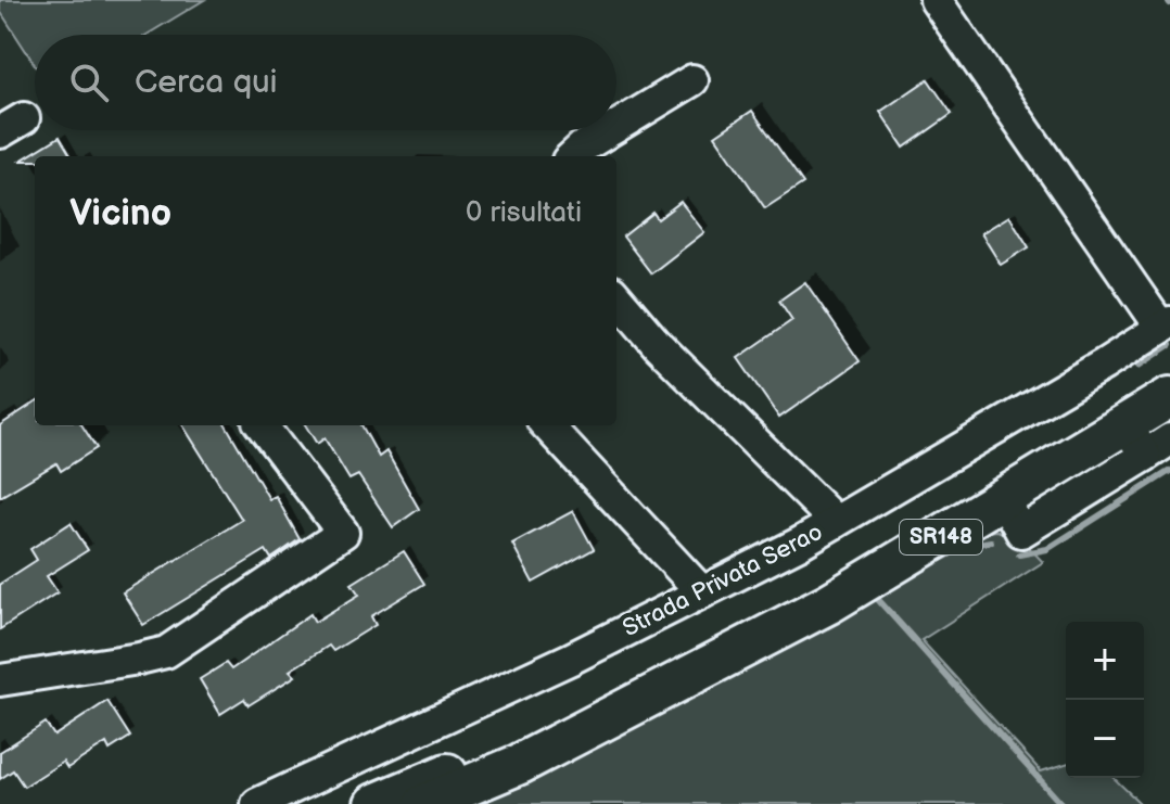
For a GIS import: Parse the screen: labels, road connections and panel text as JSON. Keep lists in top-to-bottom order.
{
  "streets": {
    "main road": ["SR148"],
    "street": ["Strada Privata Serao"]
  },
  "page": {
    "search": "Cerca qui",
    "heading": ["Vicino", "0 risultati"],
    "map_buttons": ["+", "−"]
  }
}
